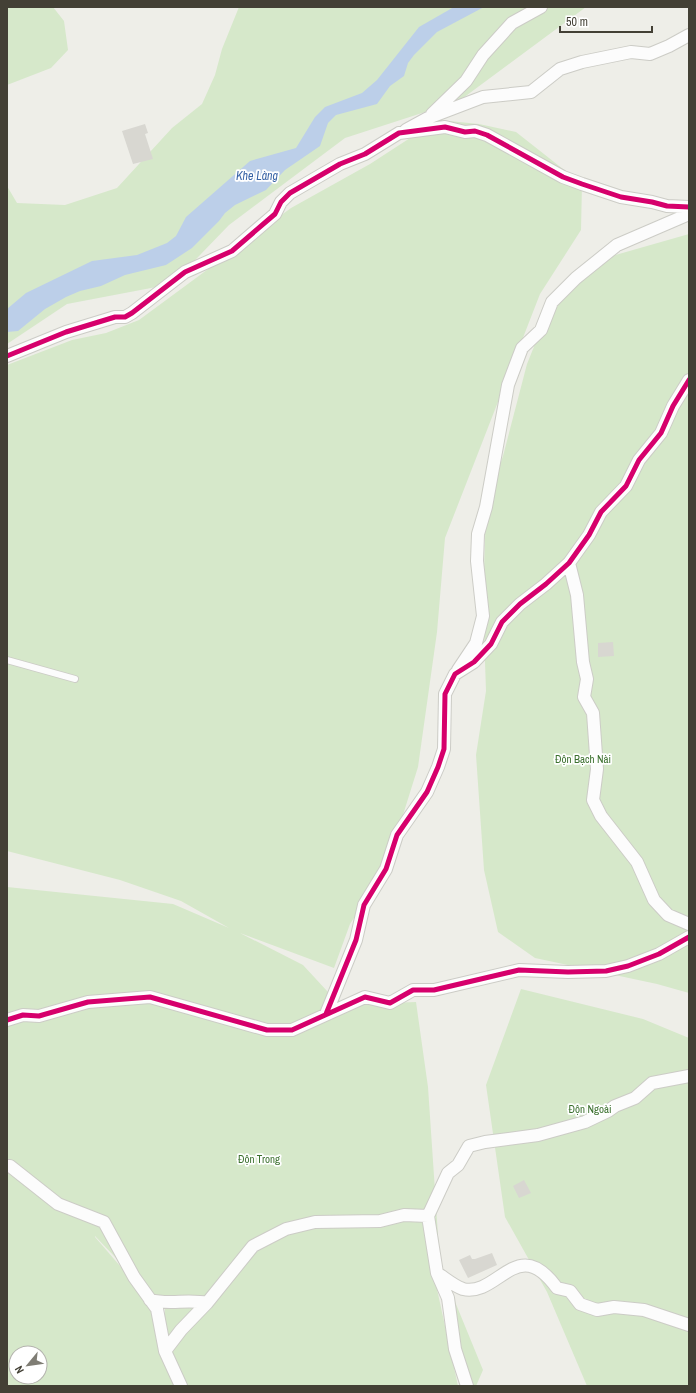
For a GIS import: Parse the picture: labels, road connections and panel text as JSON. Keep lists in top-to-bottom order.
{
  "water": ["Khe Làng"],
  "parks": ["Độn Bạch Nài", "Độn Ngoài", "Độn Trong"],
  "scale_bar": "50 m",
  "north": "bottom left"
}
